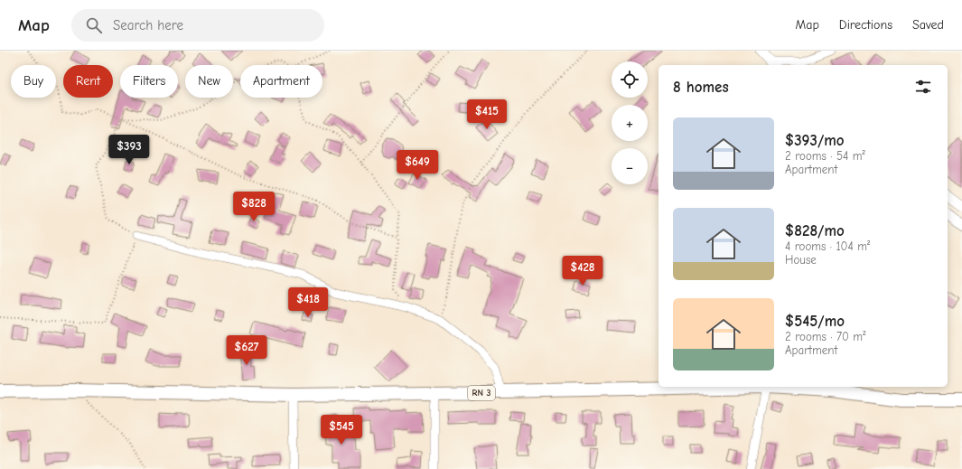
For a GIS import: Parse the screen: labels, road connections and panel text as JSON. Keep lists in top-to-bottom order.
{
  "streets": {
    "main road": ["RN 3"]
  },
  "page": {
    "header": "Map",
    "search": "Search here",
    "nav": ["Map", "Directions", "Saved"],
    "map_buttons": ["+", "−"],
    "chip": [
      "Buy",
      "Rent",
      "Filters",
      "New",
      "Apartment"
    ],
    "heading": "8 homes",
    "price": [
      "$415",
      "$393",
      "$649",
      "$828",
      "$428",
      "$418",
      "$627",
      "$545"
    ],
    "list": [
      {
        "name": "$393/mo",
        "note": "2 rooms · 54 m² · Apartment"
      },
      {
        "name": "$828/mo",
        "note": "4 rooms · 104 m² · House"
      },
      {
        "name": "$545/mo",
        "note": "2 rooms · 70 m² · Apartment"
      }
    ]
  }
}
